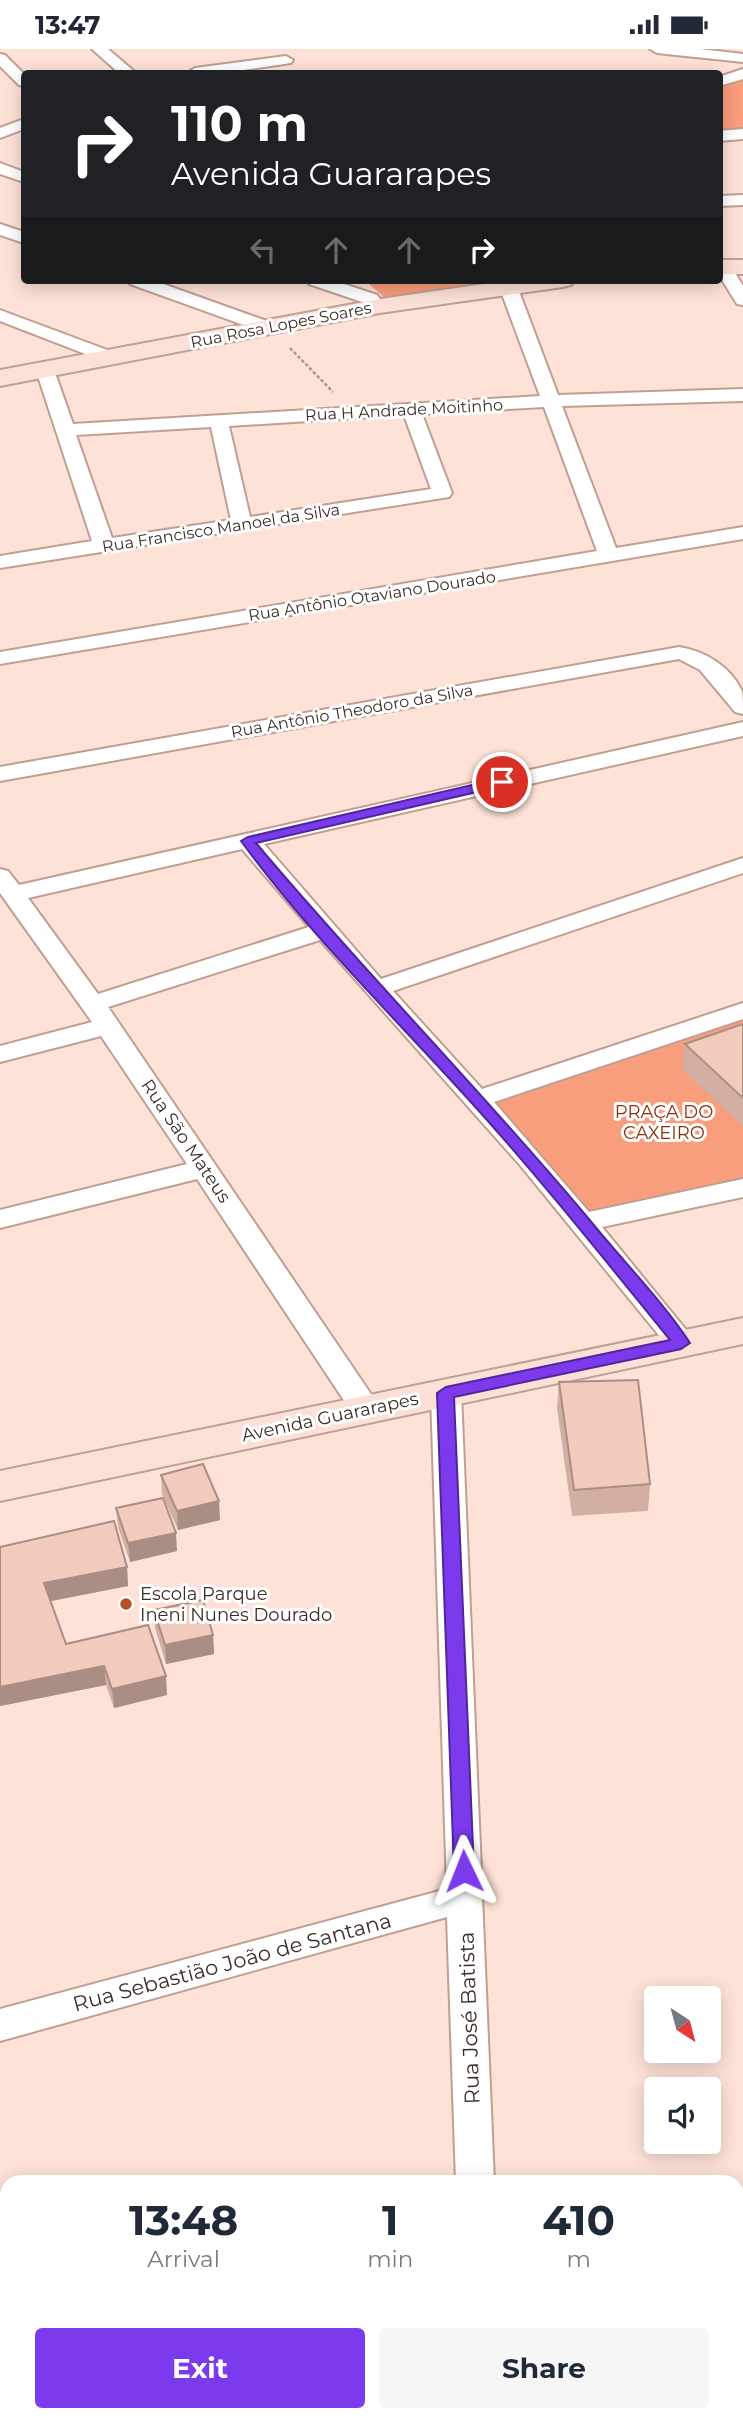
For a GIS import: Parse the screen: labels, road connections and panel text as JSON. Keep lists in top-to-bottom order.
{
  "streets": {
    "street": [
      "Rua Rosa Lopes Soares",
      "Rua H Andrade Moitinho",
      "Rua Francisco Manoel da Silva",
      "Rua Antônio Otaviano Dourado",
      "Rua Antônio Theodoro da Silva",
      "Rua São Mateus",
      "Avenida Guararapes",
      "Rua Sebastião João de Santana",
      "Rua José Batista"
    ]
  },
  "crossings": [
    ["Rua H Andrade Moitinho", "Rua Francisco Manoel da Silva"],
    ["Rua São Mateus", "Avenida Guararapes"],
    ["Avenida Guararapes", "Rua José Batista"],
    ["Rua Sebastião João de Santana", "Rua José Batista"]
  ],
  "parks": ["PRAÇA DO CAXEIRO"],
  "places": ["Escola Parque Ineni Nunes Dourado"],
  "north": "bottom right",
  "page": {
    "status": "13:47",
    "turn": ["110 m", "Avenida Guararapes"],
    "eta": [
      "13:48",
      "Arrival",
      "1",
      "min",
      "410",
      "m"
    ],
    "buttons": ["Exit", "Share"]
  }
}
